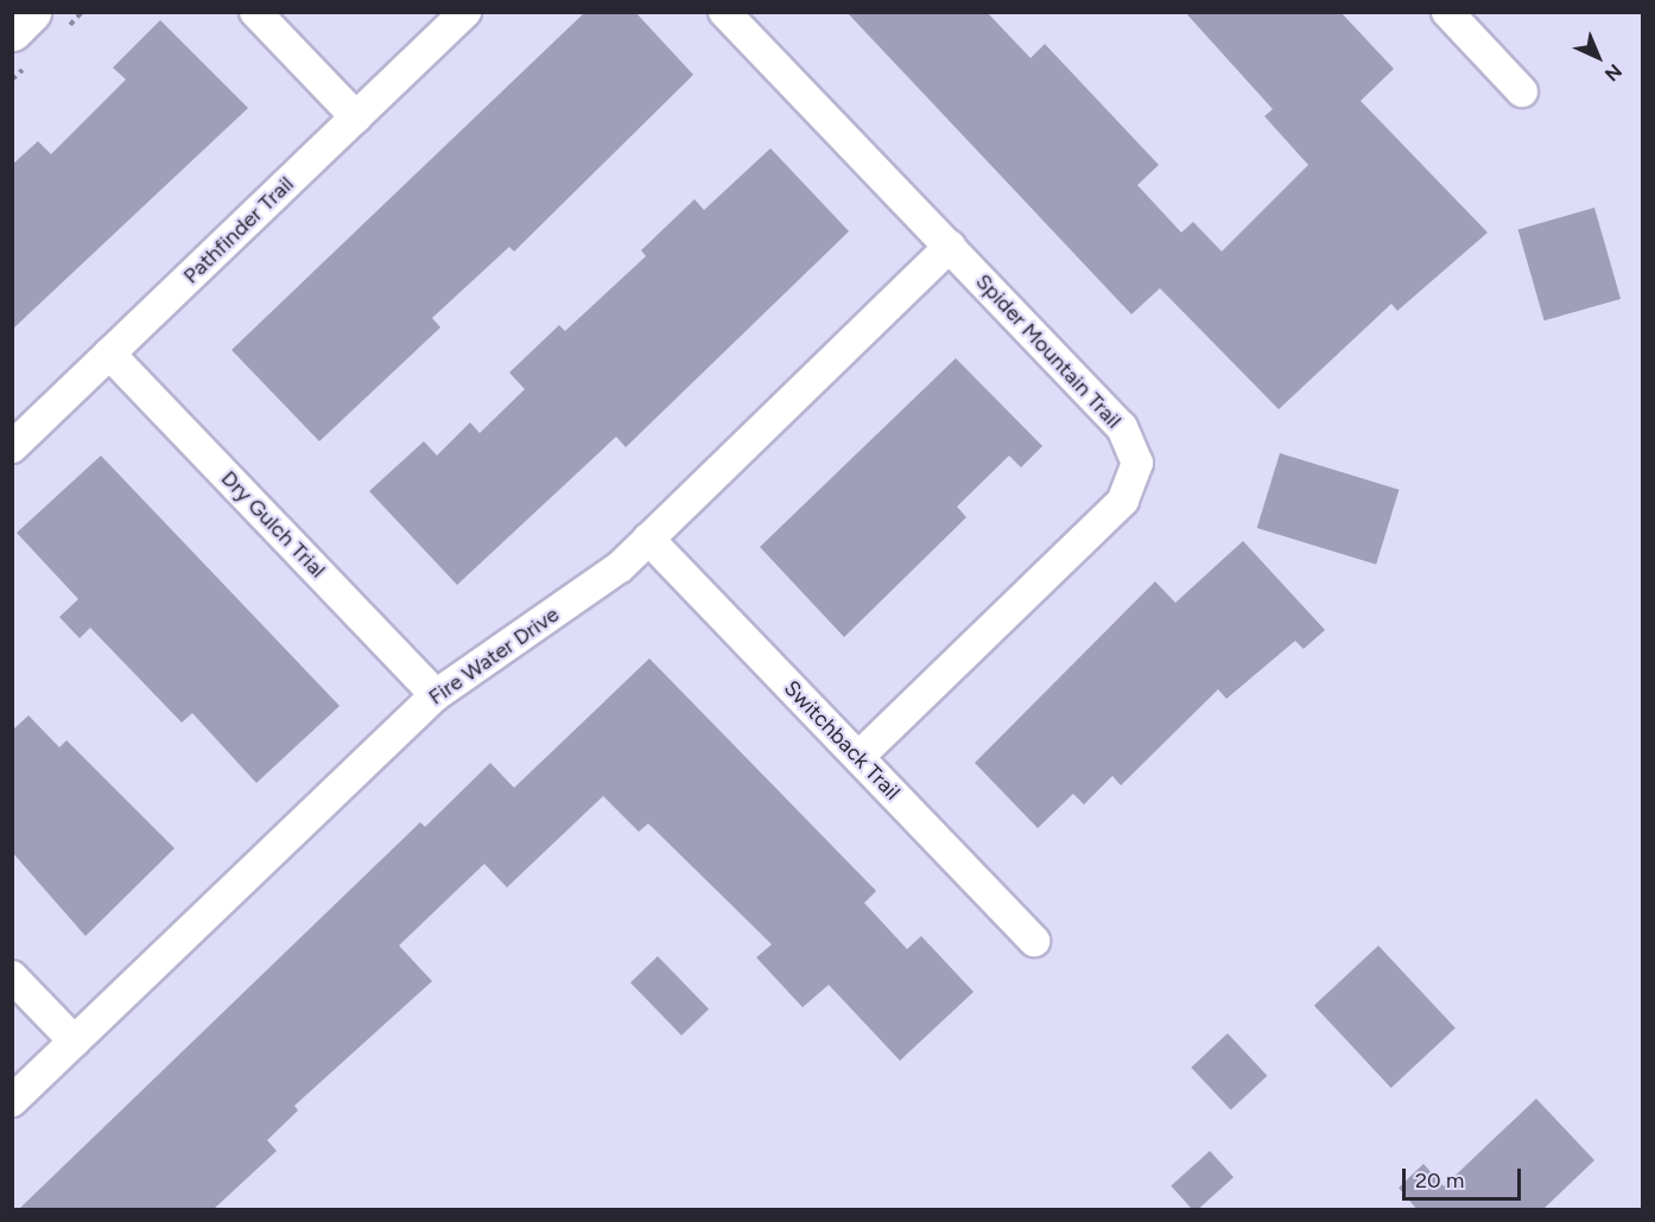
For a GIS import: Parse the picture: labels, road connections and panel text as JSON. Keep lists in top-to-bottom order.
{
  "streets": {
    "street": [
      "Pathfinder Trail",
      "Spider Mountain Trail",
      "Dry Gulch Trial",
      "Fire Water Drive",
      "Switchback Trail"
    ]
  },
  "crossings": [
    ["Pathfinder Trail", "Dry Gulch Trial"],
    ["Spider Mountain Trail", "Fire Water Drive"],
    ["Spider Mountain Trail", "Switchback Trail"],
    ["Dry Gulch Trial", "Fire Water Drive"],
    ["Fire Water Drive", "Switchback Trail"]
  ],
  "scale_bar": "20 m",
  "north": "bottom right"
}
